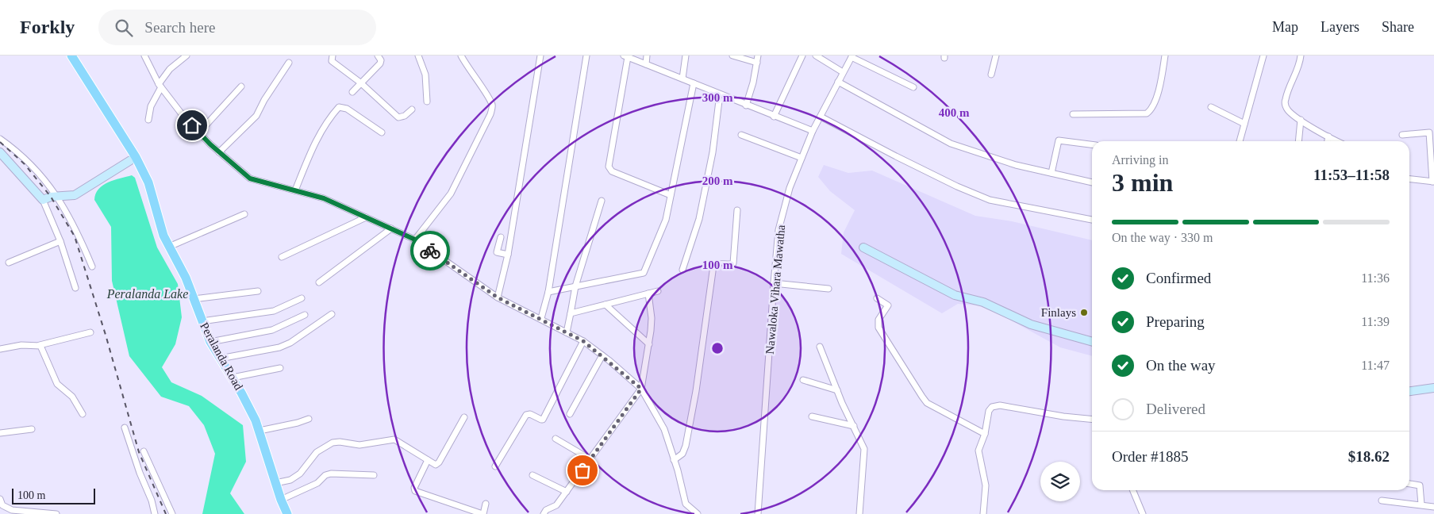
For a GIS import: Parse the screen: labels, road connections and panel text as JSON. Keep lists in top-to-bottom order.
{
  "streets": {
    "main road": ["Peralanda Road"],
    "street": ["Nawaloka Vihara Mawatha"]
  },
  "water": ["Peralanda Lake"],
  "places": ["Finlays"],
  "scale_bar": "100 m",
  "page": {
    "header": "Forkly",
    "search": "Search here",
    "nav": ["Map", "Layers", "Share"],
    "heading": ["3 min", "Arriving in", "11:53–11:58"],
    "panel": ["Order #1885", "$18.62"],
    "bar": "On the way · 330 m",
    "list": [
      ["Confirmed", "11:36"],
      ["Preparing", "11:39"],
      ["On the way", "11:47"],
      "Delivered"
    ],
    "scale": "100 m"
  },
  "rings": [
    "300 m",
    "400 m",
    "200 m",
    "100 m"
  ]
}
